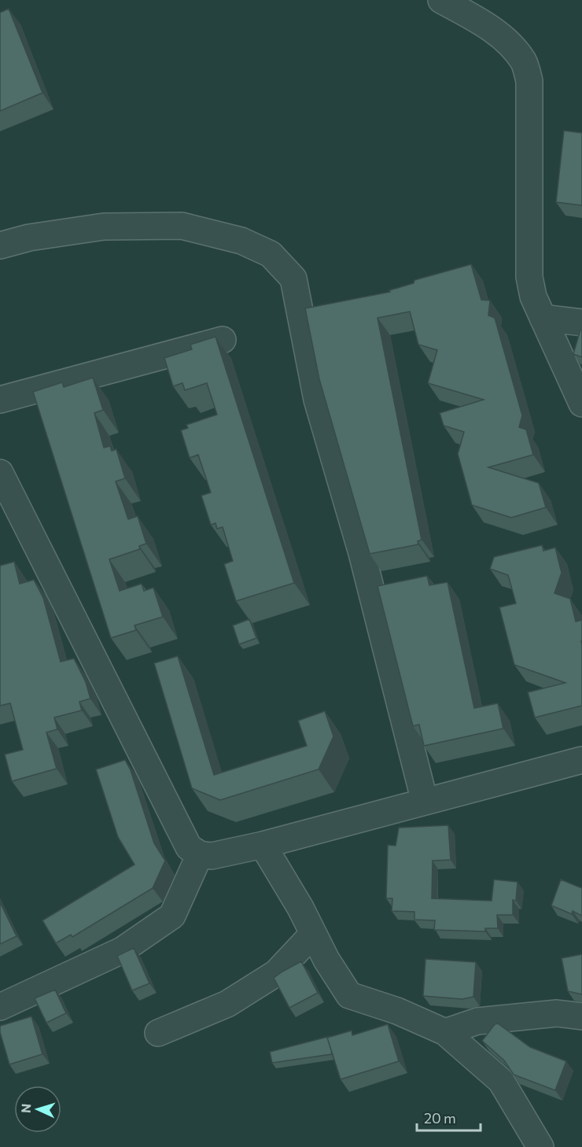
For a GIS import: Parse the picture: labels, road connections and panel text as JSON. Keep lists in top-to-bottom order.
{
  "scale_bar": "20 m",
  "north": "left"
}
